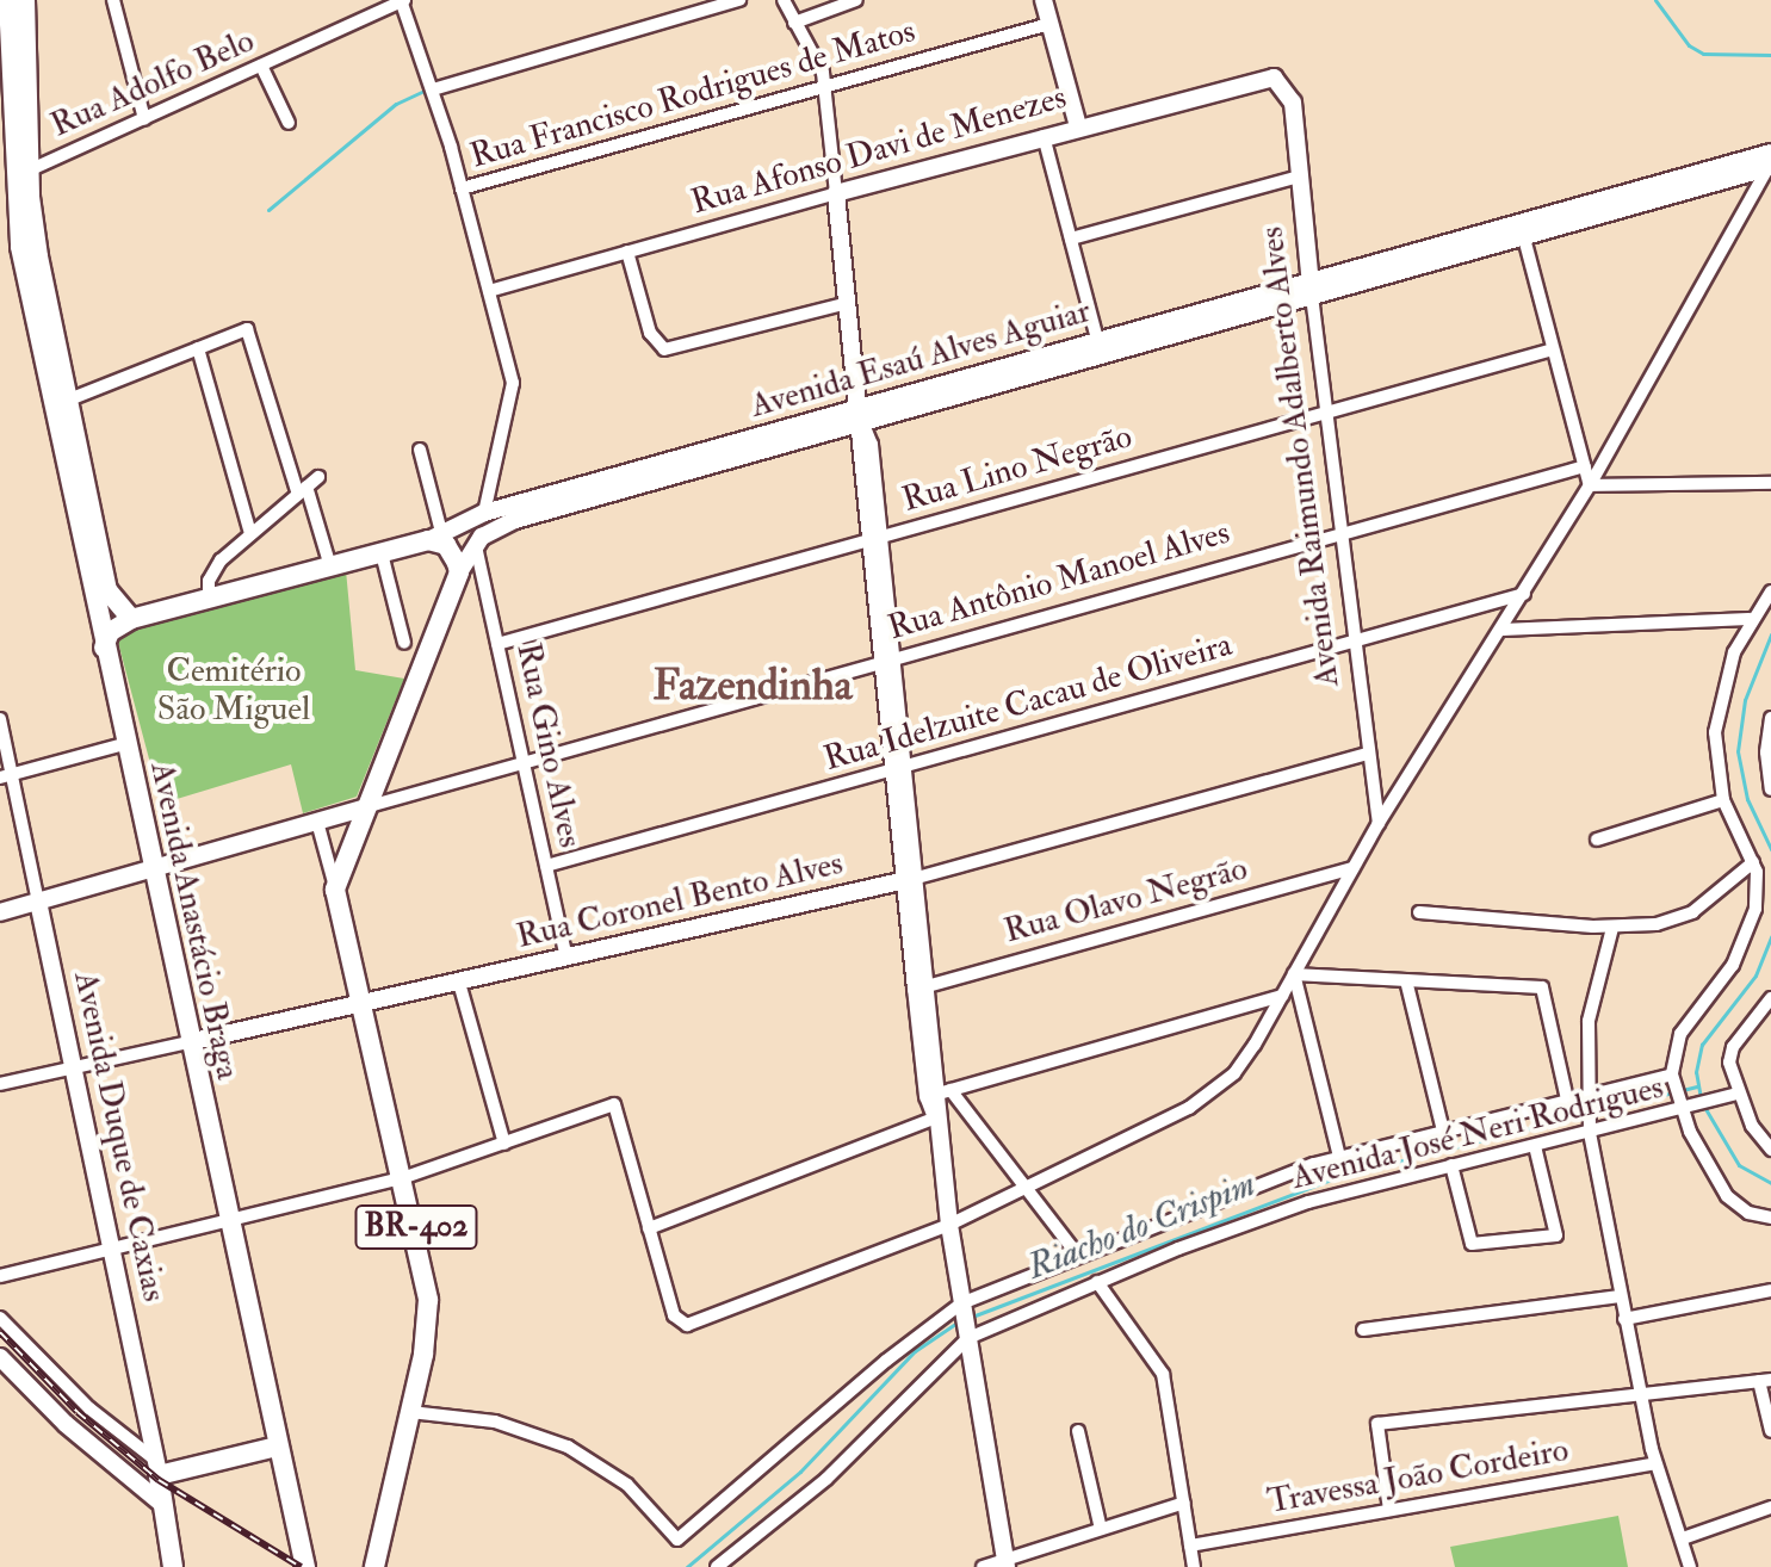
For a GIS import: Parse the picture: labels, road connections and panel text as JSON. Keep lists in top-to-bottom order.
{
  "streets": {
    "main road": [
      "Avenida Esaú Alves Aguiar",
      "Avenida Anastácio Braga",
      "Avenida Duque de Caxias",
      "BR-402"
    ],
    "street": [
      "Rua Adolfo Belo",
      "Rua Francisco Rodrigues de Matos",
      "Rua Afonso Davi de Menezes",
      "Avenida Raimundo Adalberto Alves",
      "Rua Lino Negrão",
      "Rua Antônio Manoel Alves",
      "Rua Idelzuite Cacau de Oliveira",
      "Rua Gino Alves",
      "Rua Coronel Bento Alves",
      "Rua Olavo Negrão",
      "Avenida José Neri Rodrigues",
      "Travessa João Cordeiro"
    ]
  },
  "crossings": [
    ["Rua Adolfo Belo", "Avenida Anastácio Braga"],
    ["Rua Afonso Davi de Menezes", "Avenida Raimundo Adalberto Alves"],
    ["Avenida Esaú Alves Aguiar", "Avenida Raimundo Adalberto Alves"],
    ["Avenida Esaú Alves Aguiar", "Rua Gino Alves"],
    ["Avenida Esaú Alves Aguiar", "Avenida Anastácio Braga"],
    ["Avenida Raimundo Adalberto Alves", "Rua Lino Negrão"],
    ["Avenida Raimundo Adalberto Alves", "Rua Antônio Manoel Alves"],
    ["Avenida Raimundo Adalberto Alves", "Rua Idelzuite Cacau de Oliveira"],
    ["Avenida Raimundo Adalberto Alves", "Rua Coronel Bento Alves"],
    ["Rua Lino Negrão", "Rua Gino Alves"],
    ["Rua Antônio Manoel Alves", "Rua Gino Alves"],
    ["Rua Antônio Manoel Alves", "Avenida Anastácio Braga"],
    ["Rua Antônio Manoel Alves", "Avenida Duque de Caxias"],
    ["Rua Idelzuite Cacau de Oliveira", "Rua Gino Alves"],
    ["Rua Gino Alves", "Rua Coronel Bento Alves"],
    ["Rua Coronel Bento Alves", "Avenida Anastácio Braga"],
    ["Rua Coronel Bento Alves", "Avenida Duque de Caxias"],
    ["Rua Coronel Bento Alves", "BR-402"],
    ["Avenida José Neri Rodrigues", "BR-402"]
  ],
  "districts": ["Fazendinha"],
  "water": ["Riacho do Crispim"],
  "parks": ["Cemitério São Miguel"]
}
